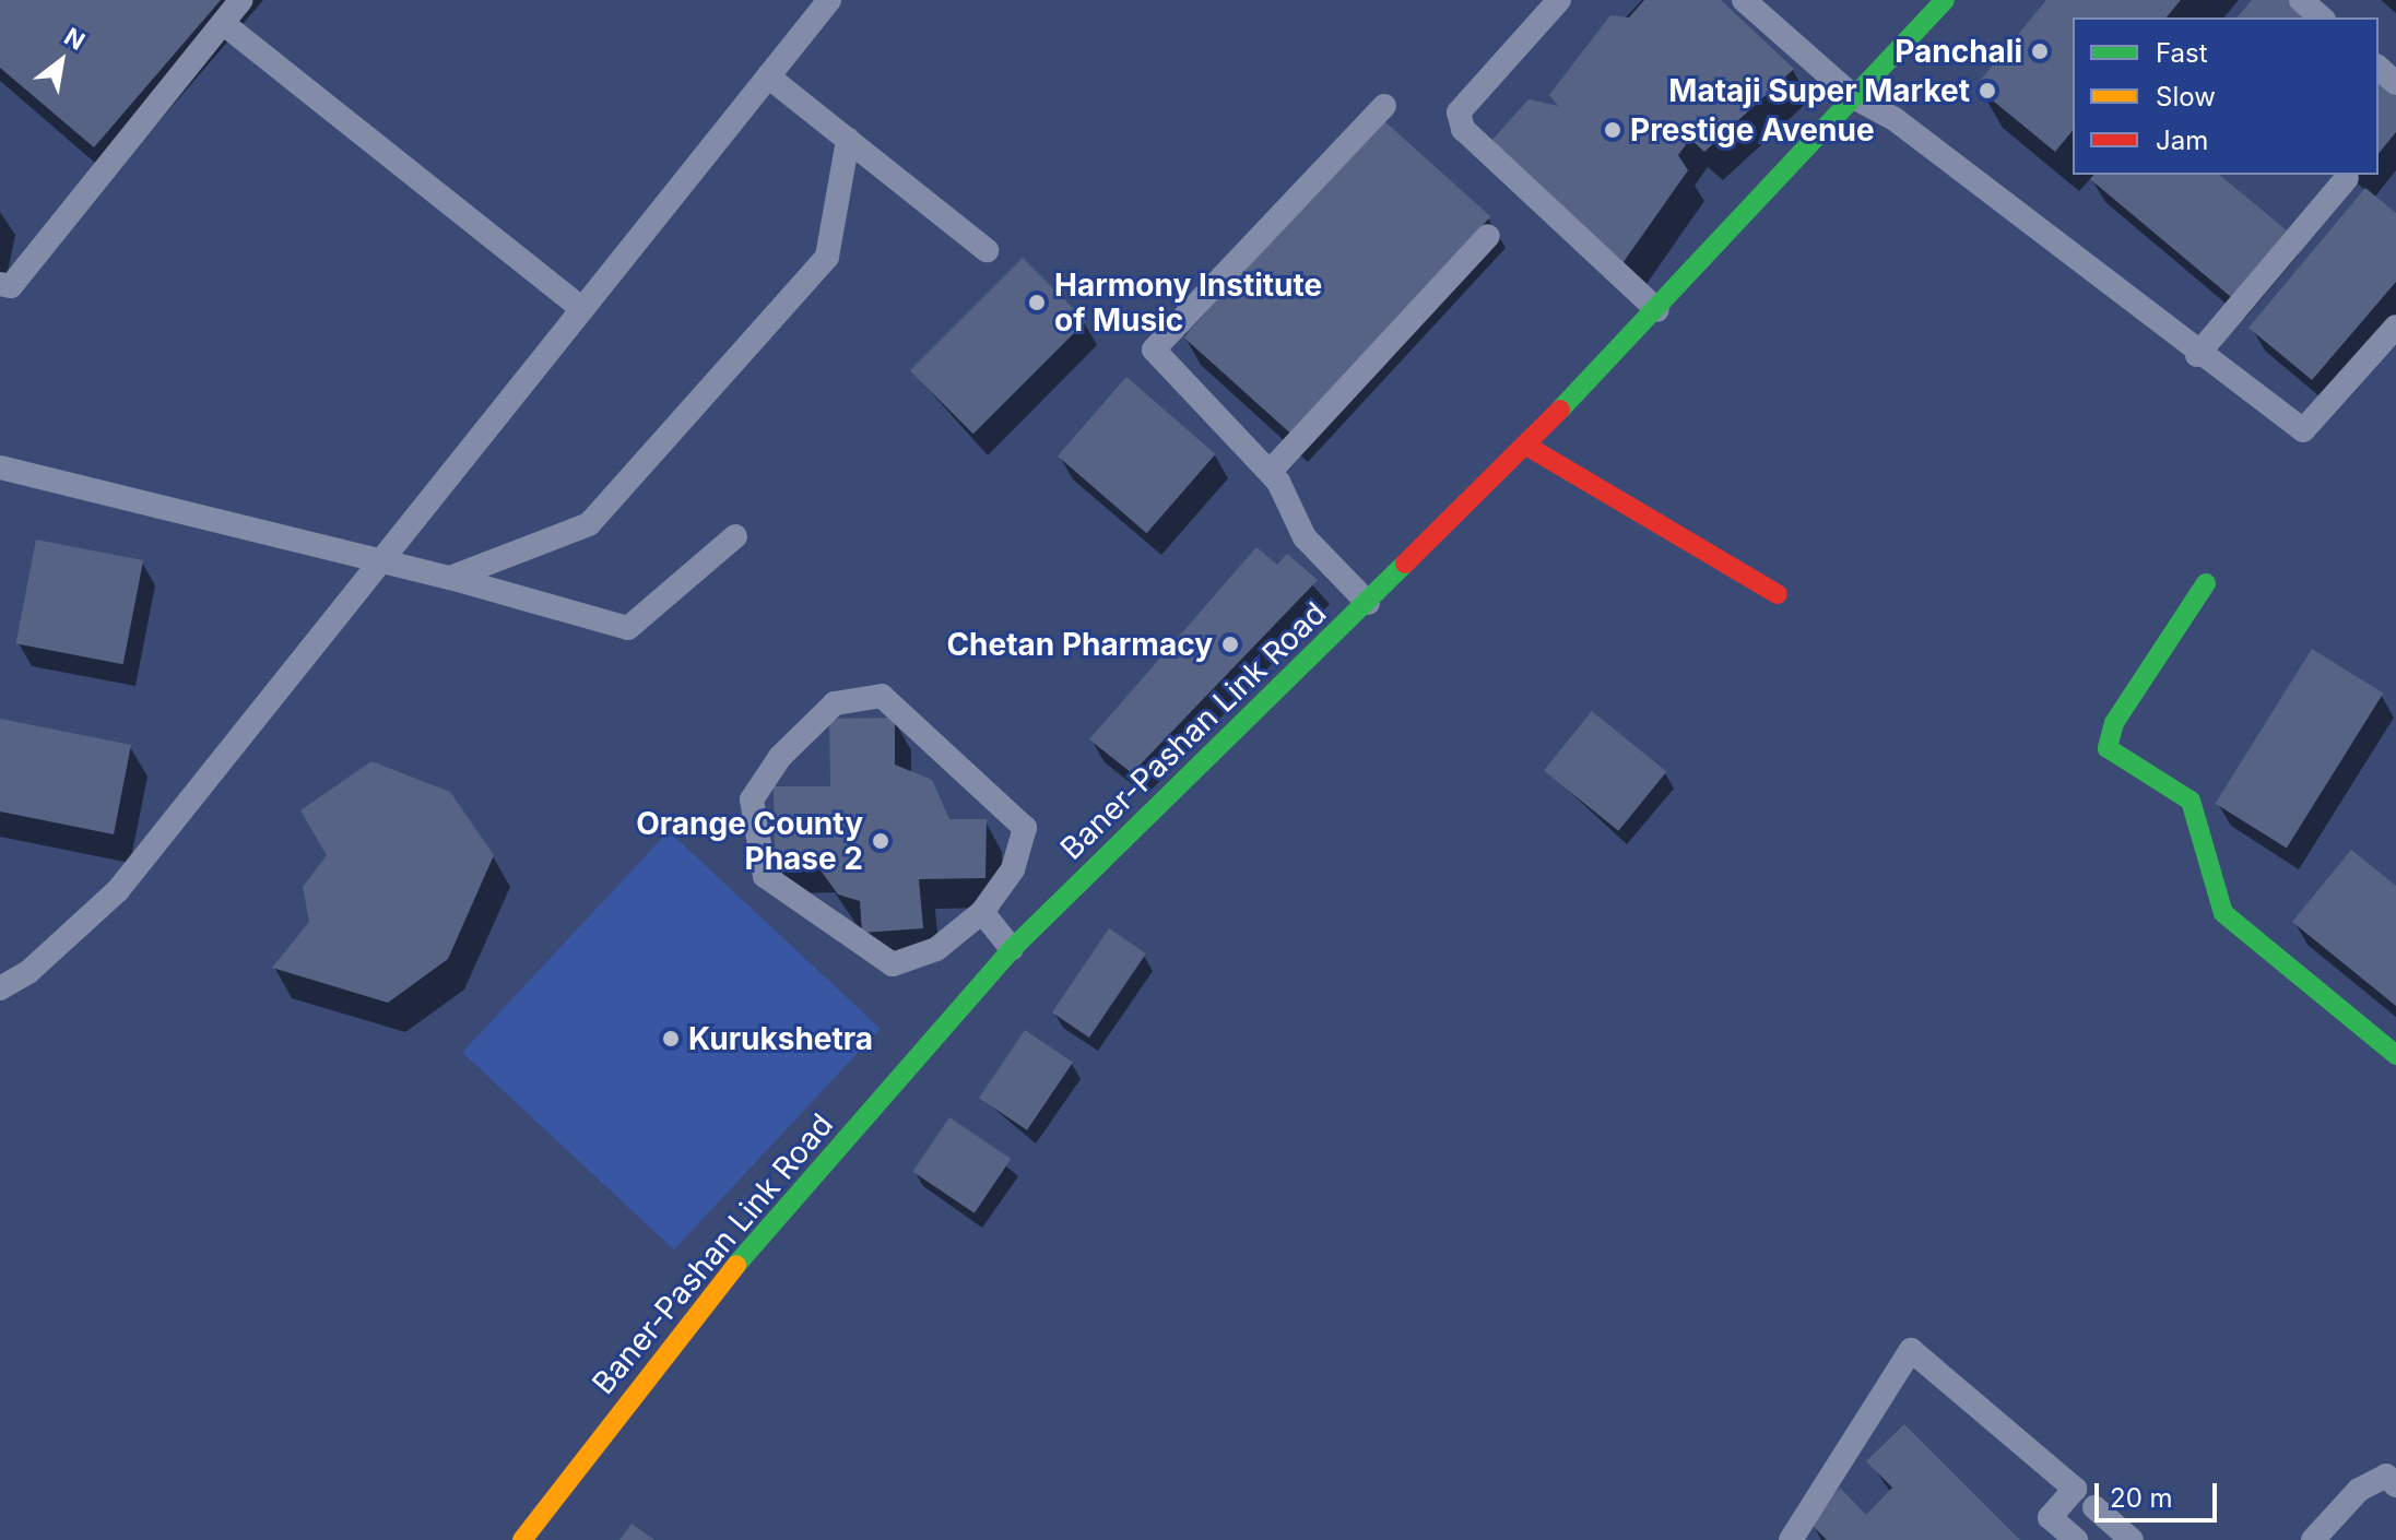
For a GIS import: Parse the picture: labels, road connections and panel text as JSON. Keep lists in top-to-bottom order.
{
  "streets": {
    "street": ["Baner-Pashan Link Road"]
  },
  "places": [
    "Panchali",
    "Mataji Super Market",
    "Prestige Avenue",
    "Harmony Institute of Music",
    "Chetan Pharmacy",
    "Orange County Phase 2",
    "Kurukshetra"
  ],
  "legend": ["Fast", "Slow", "Jam"],
  "scale_bar": "20 m",
  "north": "top right"
}
